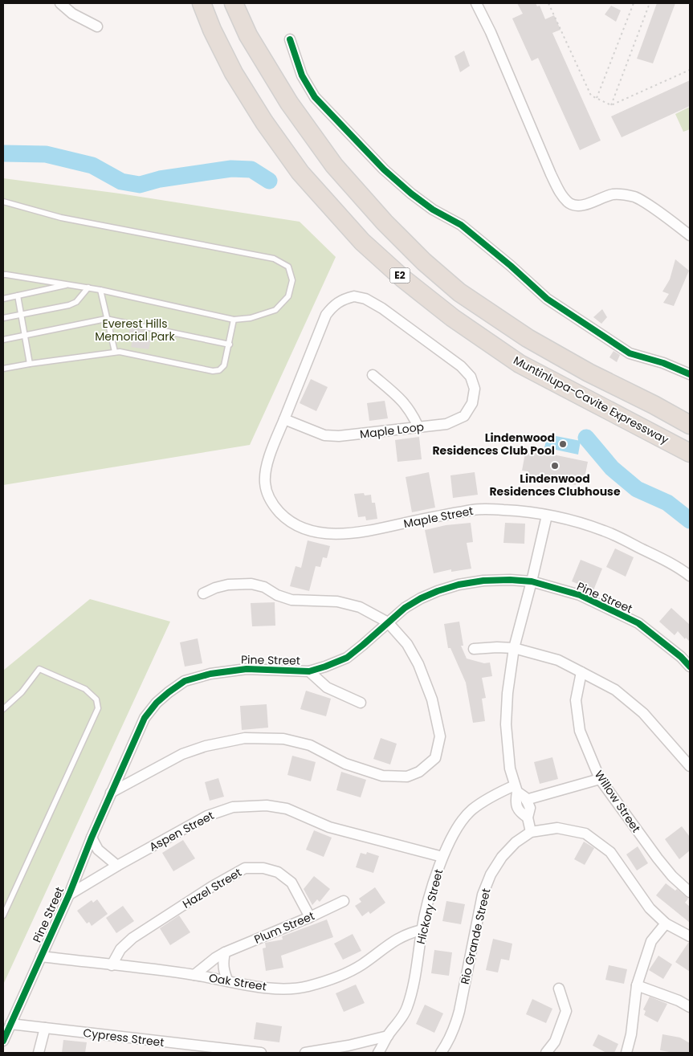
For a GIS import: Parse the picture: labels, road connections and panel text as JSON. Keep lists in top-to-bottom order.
{
  "streets": {
    "highway": ["E2", "Muntinlupa-Cavite Expressway"],
    "street": [
      "Maple Loop",
      "Maple Street",
      "Pine Street",
      "Willow Street",
      "Aspen Street",
      "Hazel Street",
      "Hickory Street",
      "Plum Street",
      "Rio Grande Street",
      "Oak Street",
      "Cypress Street"
    ]
  },
  "crossings": [
    ["Maple Loop", "Maple Street"],
    ["Pine Street", "Aspen Street"],
    ["Pine Street", "Oak Street"],
    ["Pine Street", "Cypress Street"],
    ["Aspen Street", "Hickory Street"],
    ["Hazel Street", "Plum Street"],
    ["Hazel Street", "Oak Street"],
    ["Hickory Street", "Oak Street"],
    ["Plum Street", "Oak Street"]
  ],
  "parks": ["Everest Hills Memorial Park"],
  "places": ["Lindenwood Residences Club Pool", "Lindenwood Residences Clubhouse"]
}
